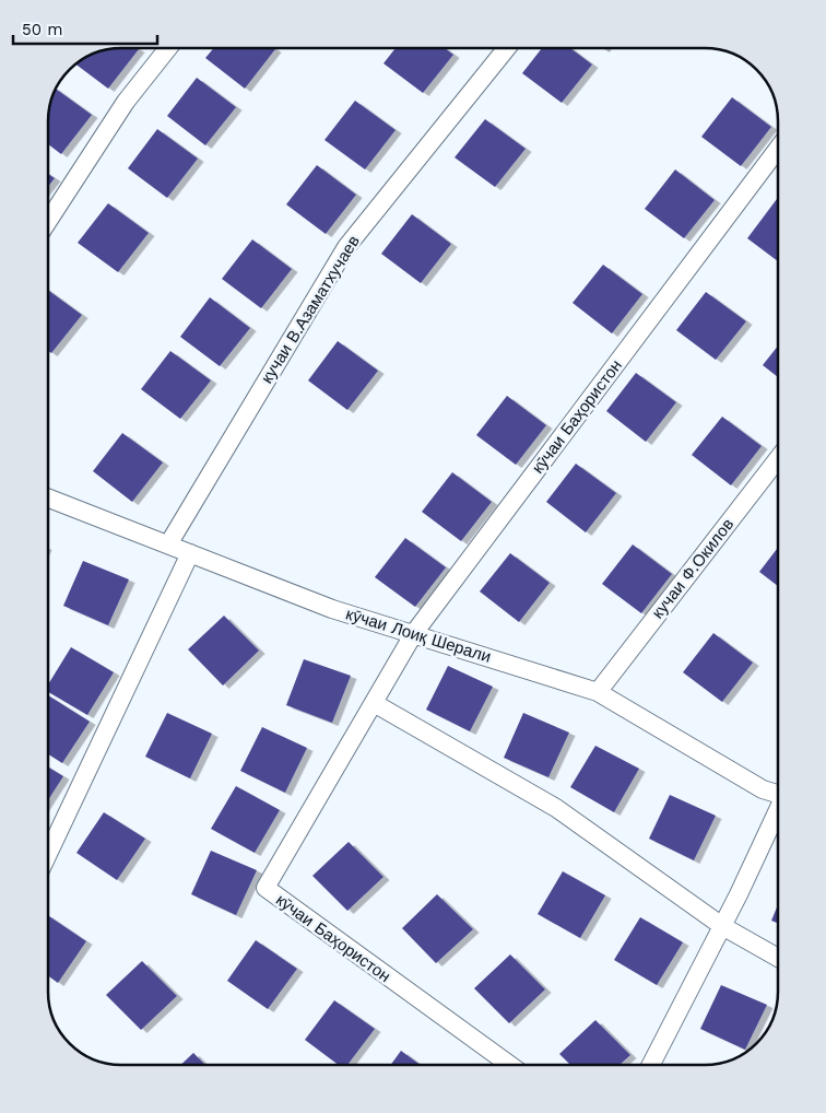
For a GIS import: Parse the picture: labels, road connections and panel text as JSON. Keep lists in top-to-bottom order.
{
  "streets": {
    "street": [
      "кучаи В.Азаматхучаев",
      "кӯчаи Баҳористон",
      "кучаи Ф.Окилов",
      "кӯчаи Лоиқ Шерали"
    ]
  },
  "crossings": [
    ["кучаи В.Азаматхучаев", "кӯчаи Лоиқ Шерали"],
    ["кӯчаи Баҳористон", "кӯчаи Лоиқ Шерали"],
    ["кучаи Ф.Окилов", "кӯчаи Лоиқ Шерали"]
  ],
  "scale_bar": "50 m"
}
